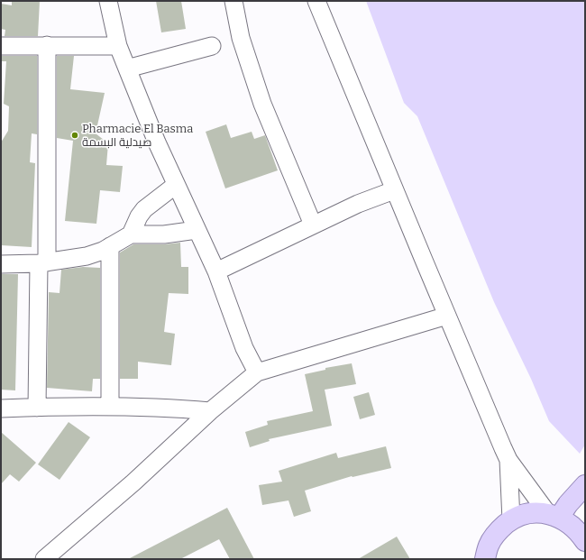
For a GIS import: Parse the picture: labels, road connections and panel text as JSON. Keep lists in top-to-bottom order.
{
  "places": ["Pharmacie El Basma صيدلية البسمة"]
}
